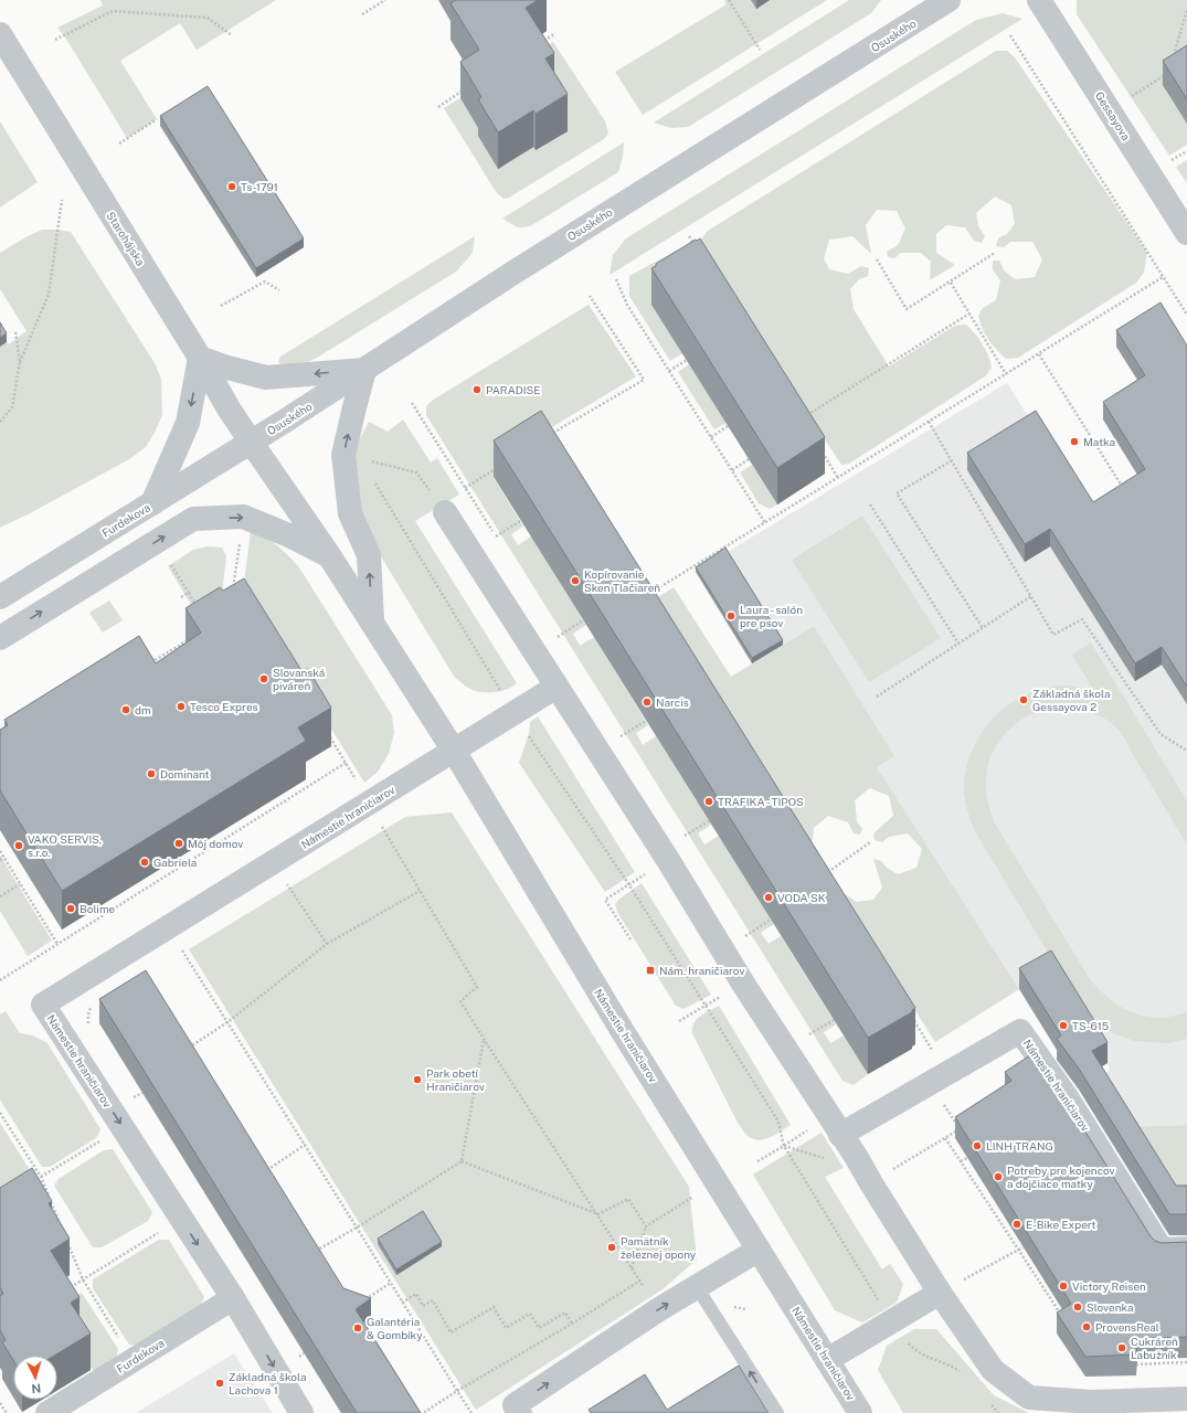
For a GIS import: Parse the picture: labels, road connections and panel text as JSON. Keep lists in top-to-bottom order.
{
  "streets": {
    "street": [
      "Osuského",
      "Gessayova",
      "Starohájska",
      "Furdekova",
      "Námestie hraničiarov"
    ]
  },
  "crossings": [
    ["Osuského", "Starohájska"],
    ["Osuského", "Furdekova"],
    ["Osuského", "Námestie hraničiarov"],
    ["Starohájska", "Furdekova"],
    ["Starohájska", "Námestie hraničiarov"],
    ["Furdekova", "Námestie hraničiarov"]
  ],
  "places": {
    "other": [
      "Ts-1791",
      "PARADISE",
      "Matka",
      "Kopírovanie Sken Tlačiareň",
      "Laura - salón pre psov",
      "Slovanská piváreň",
      "Základná škola Gessayova 2",
      "Narcis",
      "Tesco Expres",
      "dm",
      "Dominant",
      "TRAFIKA - TIPOS",
      "Môj domov",
      "VAKO SERVIS, s.r.o.",
      "Gabriela",
      "VODA SK",
      "Bolime",
      "TS-615",
      "Park obetí Hraničiarov",
      "LINH TRANG",
      "Potreby pre kojencov a dojčiace matky",
      "E-Bike Expert",
      "Pamätník železnej opony",
      "Victory Reisen",
      "Slovenka",
      "ProvensReal",
      "Galantéria & Gombíky",
      "Cukráreň Labužník",
      "Základná škola Lachova 1"
    ],
    "transit": ["Nám. hraničiarov"]
  },
  "north": "bottom"
}
